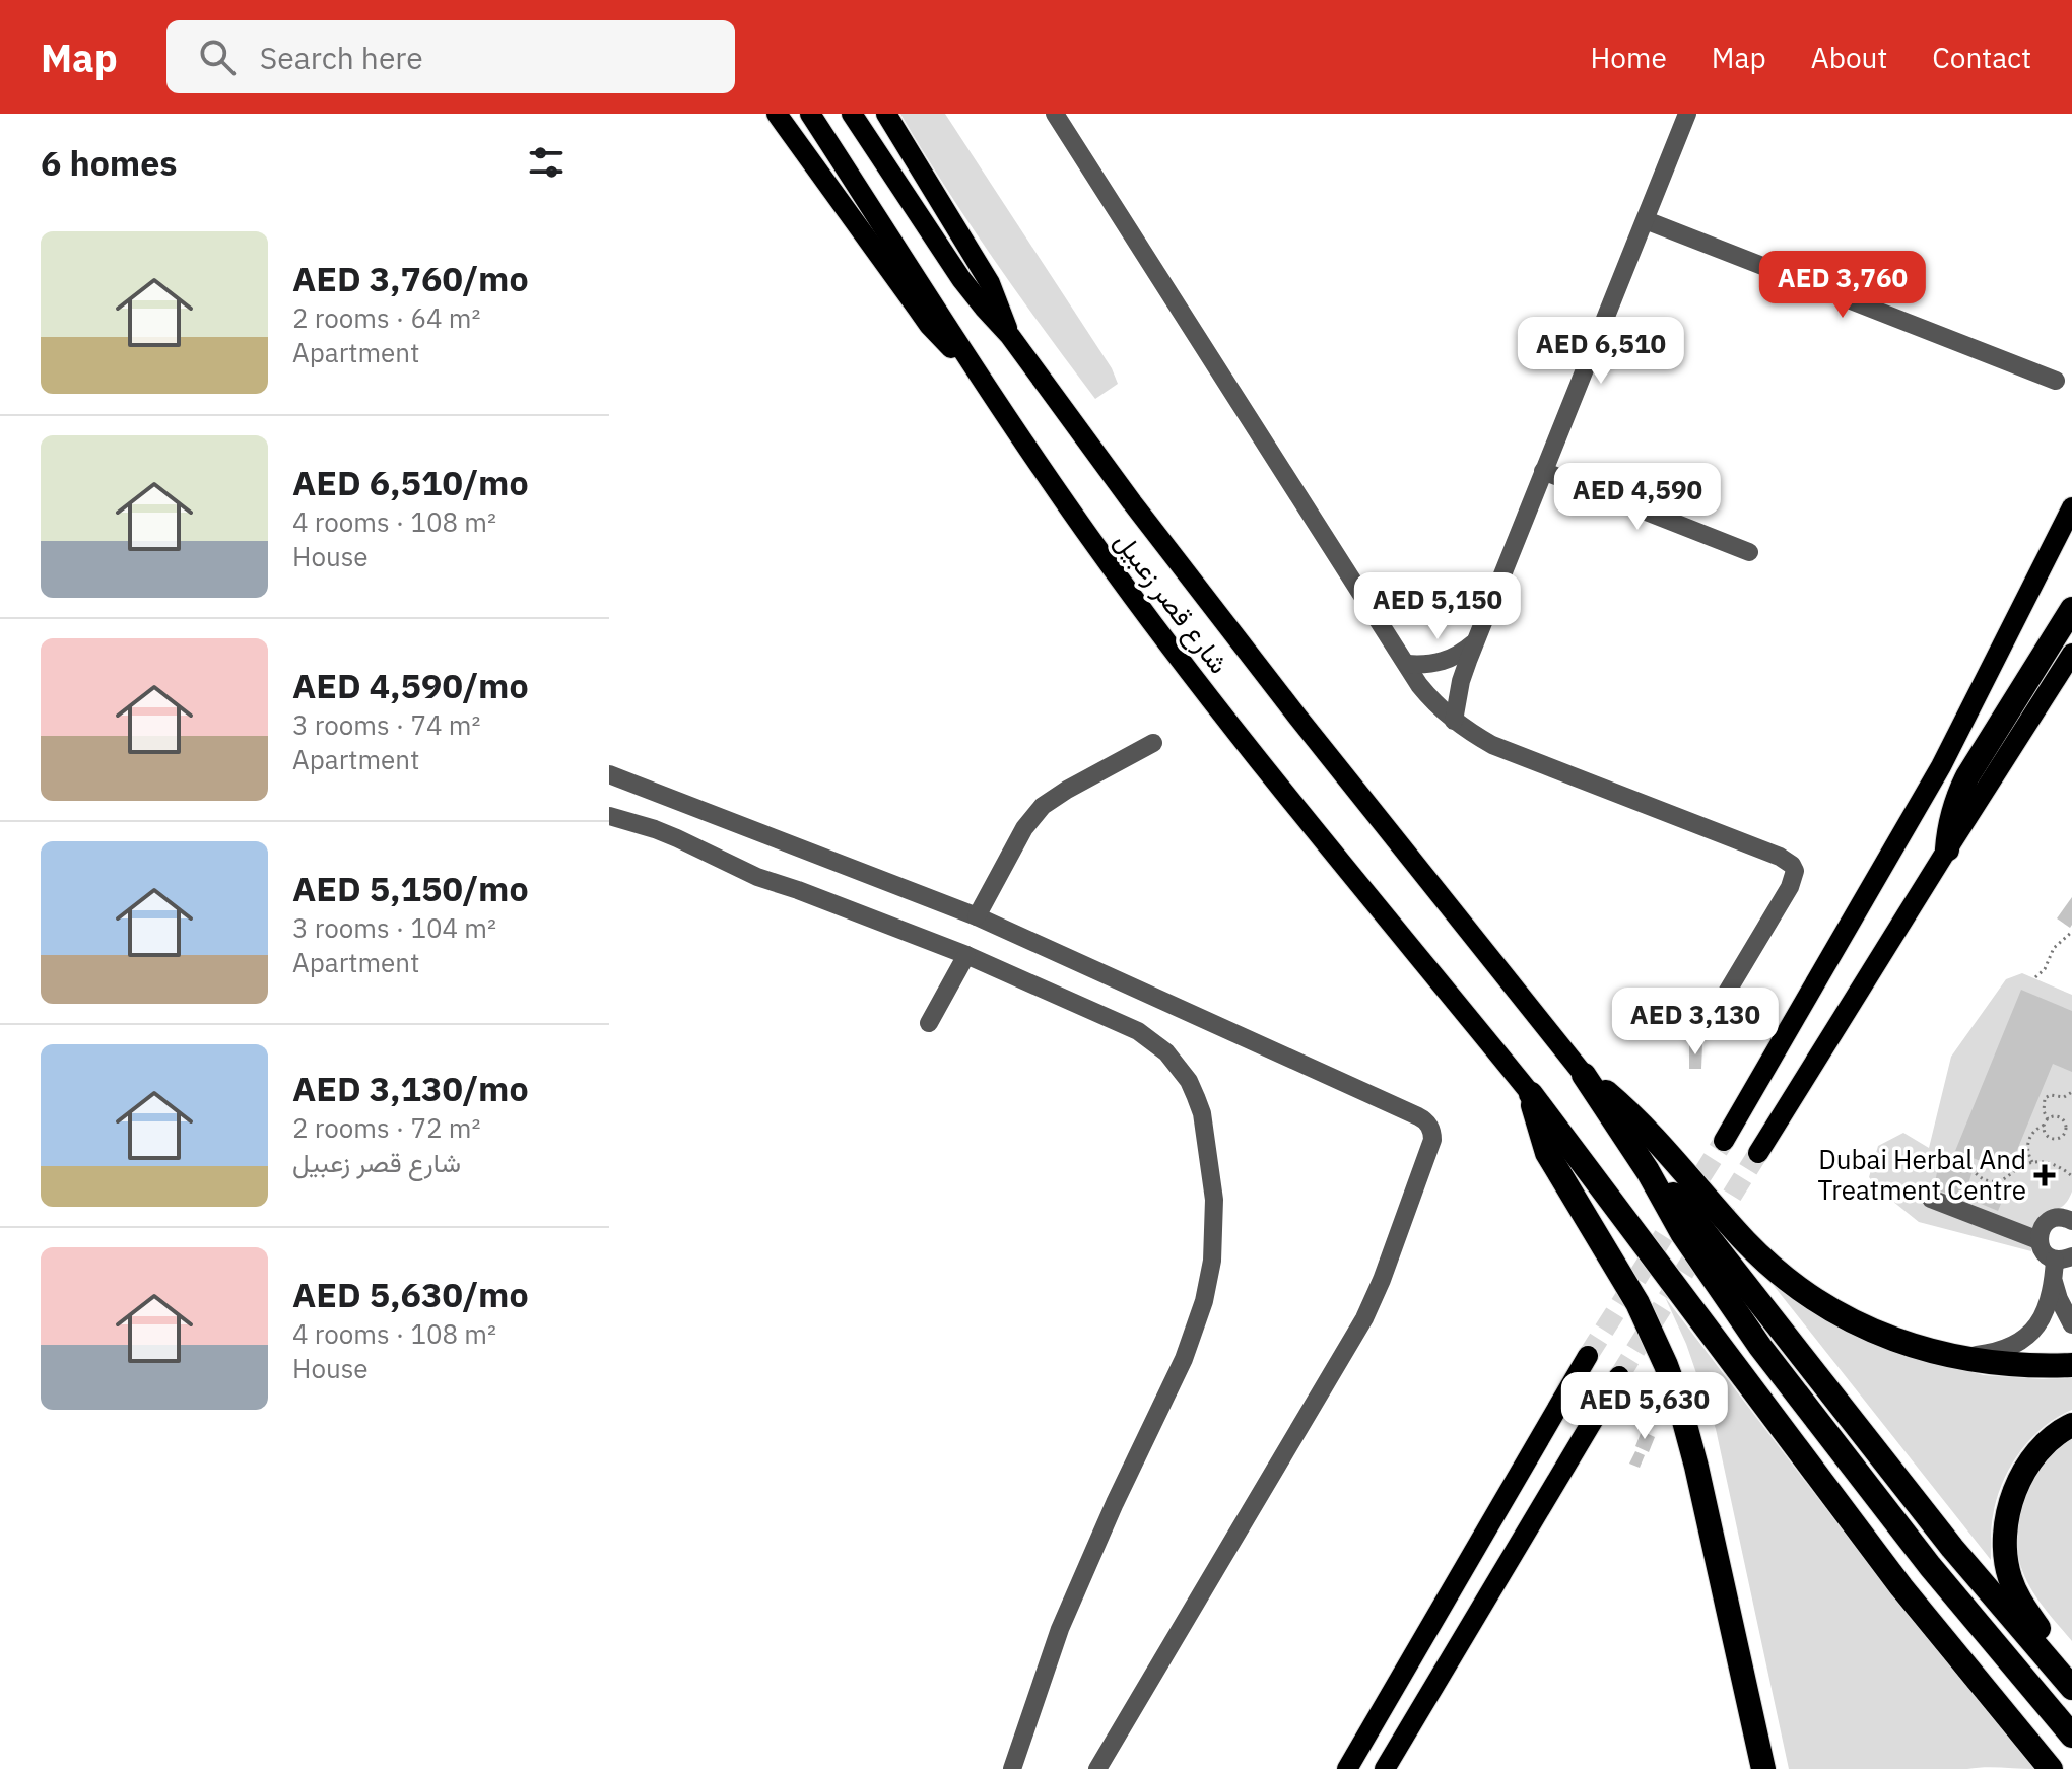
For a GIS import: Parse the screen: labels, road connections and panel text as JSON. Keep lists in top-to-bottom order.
{
  "streets": {
    "main road": ["شارع قصر زعبيل"]
  },
  "places": {
    "health": ["Dubai Herbal And Treatment Centre"]
  },
  "page": {
    "header": "Map",
    "search": "Search here",
    "nav": [
      "Home",
      "Map",
      "About",
      "Contact"
    ],
    "heading": "6 homes",
    "list": [
      {
        "name": "AED 3,760/mo",
        "note": "2 rooms · 64 m² · Apartment"
      },
      {
        "name": "AED 6,510/mo",
        "note": "4 rooms · 108 m² · House"
      },
      {
        "name": "AED 4,590/mo",
        "note": "3 rooms · 74 m² · Apartment"
      },
      {
        "name": "AED 5,150/mo",
        "note": "3 rooms · 104 m² · Apartment"
      },
      {
        "name": "AED 3,130/mo",
        "note": "2 rooms · 72 m² · شارع قصر زعبيل"
      },
      {
        "name": "AED 5,630/mo",
        "note": "4 rooms · 108 m² · House"
      }
    ],
    "price": [
      "AED 3,760",
      "AED 6,510",
      "AED 4,590",
      "AED 5,150",
      "AED 3,130",
      "AED 5,630"
    ]
  }
}
